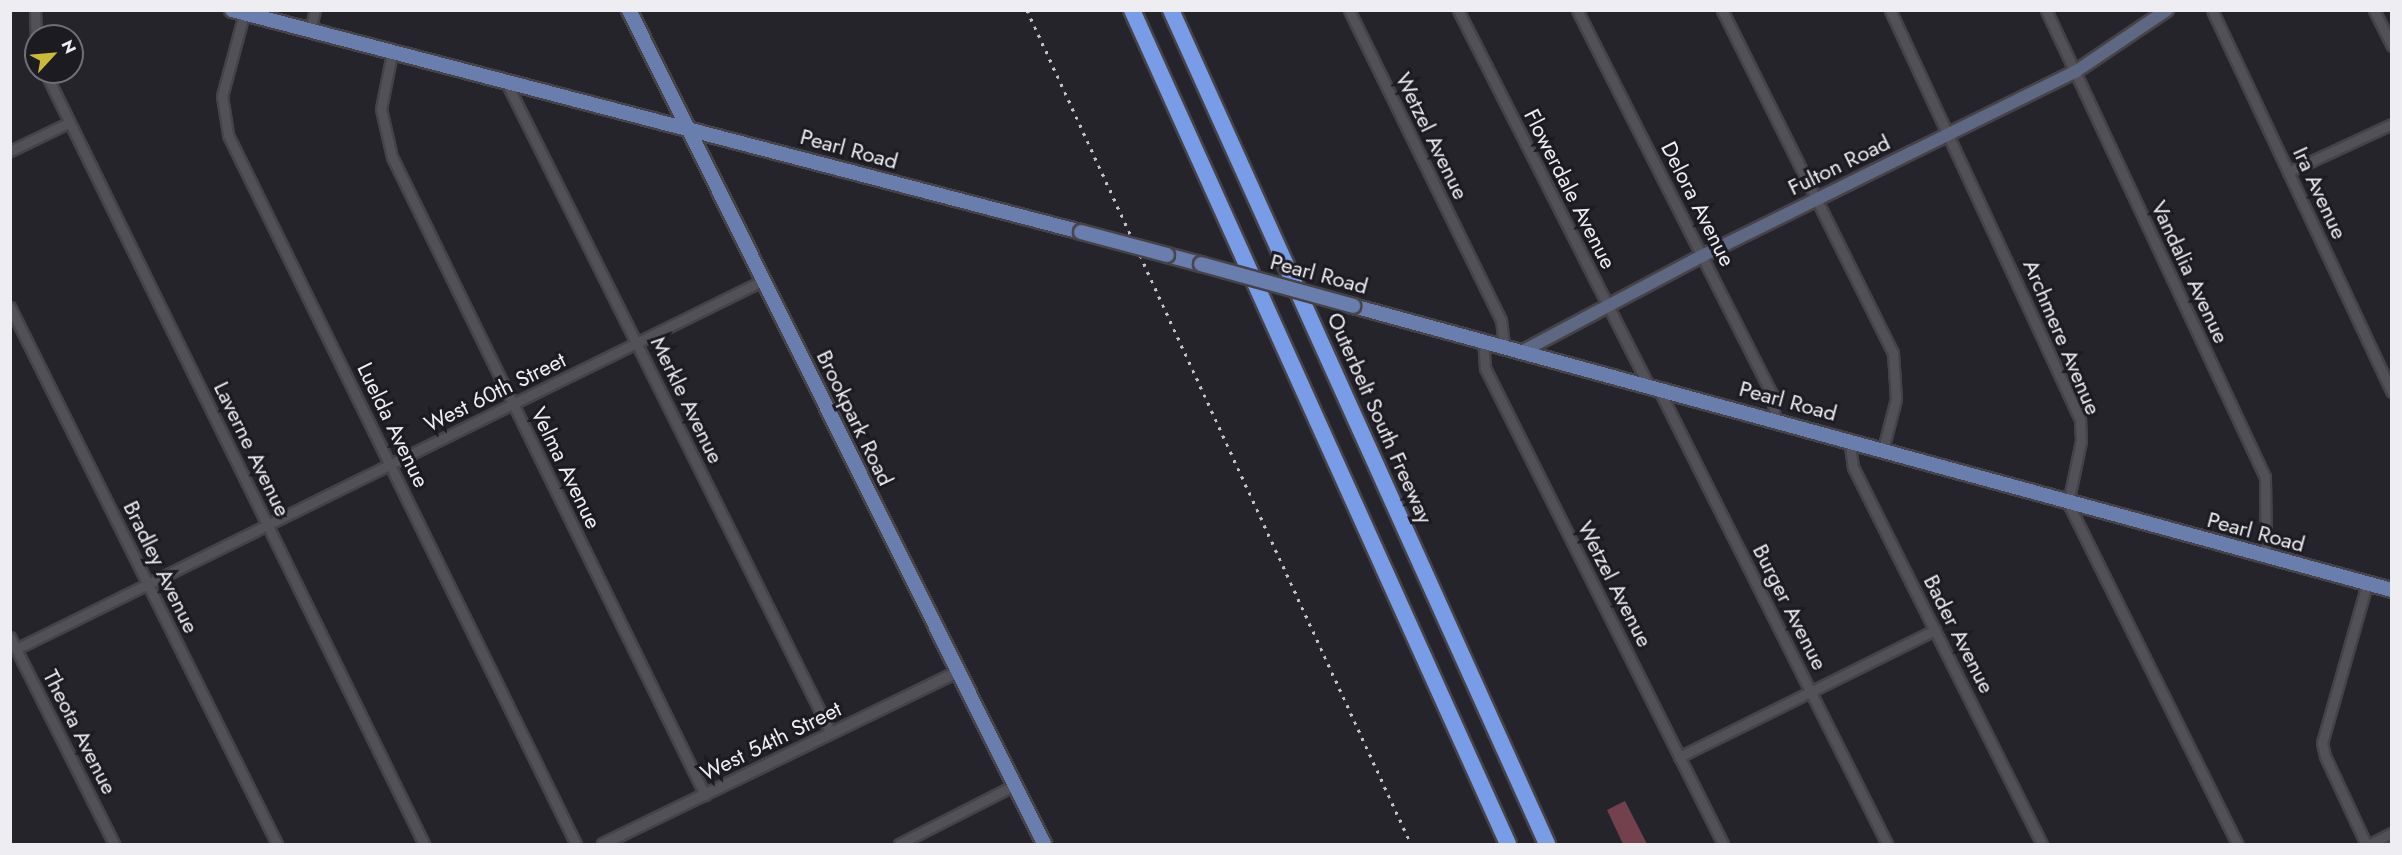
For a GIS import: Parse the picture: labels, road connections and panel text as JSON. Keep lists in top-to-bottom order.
{
  "streets": {
    "highway": ["Outerbelt South Freeway"],
    "main road": ["Pearl Road", "Fulton Road", "Brookpark Road"],
    "street": [
      "Wetzel Avenue",
      "Flowerdale Avenue",
      "Ira Avenue",
      "Delora Avenue",
      "Vandalia Avenue",
      "Archmere Avenue",
      "West 60th Street",
      "Merkle Avenue",
      "Luelda Avenue",
      "Laverne Avenue",
      "Velma Avenue",
      "Bradley Avenue",
      "Burger Avenue",
      "Bader Avenue",
      "Theota Avenue",
      "West 54th Street"
    ]
  },
  "crossings": [
    ["Wetzel Avenue", "Pearl Road"],
    ["Pearl Road", "Fulton Road"],
    ["Pearl Road", "Flowerdale Avenue"],
    ["Pearl Road", "Delora Avenue"],
    ["Pearl Road", "Vandalia Avenue"],
    ["Pearl Road", "Archmere Avenue"],
    ["Pearl Road", "Merkle Avenue"],
    ["Pearl Road", "Brookpark Road"],
    ["Pearl Road", "Luelda Avenue"],
    ["Pearl Road", "Velma Avenue"],
    ["Pearl Road", "Burger Avenue"],
    ["Pearl Road", "Bader Avenue"],
    ["Fulton Road", "Flowerdale Avenue"],
    ["Fulton Road", "Delora Avenue"],
    ["Fulton Road", "Vandalia Avenue"],
    ["Fulton Road", "Archmere Avenue"],
    ["Flowerdale Avenue", "Burger Avenue"],
    ["West 60th Street", "Merkle Avenue"],
    ["West 60th Street", "Brookpark Road"],
    ["West 60th Street", "Luelda Avenue"],
    ["West 60th Street", "Laverne Avenue"],
    ["West 60th Street", "Velma Avenue"],
    ["West 60th Street", "Bradley Avenue"],
    ["West 60th Street", "Theota Avenue"],
    ["Merkle Avenue", "West 54th Street"],
    ["Brookpark Road", "West 54th Street"],
    ["Velma Avenue", "West 54th Street"]
  ],
  "north": "top right"
}
